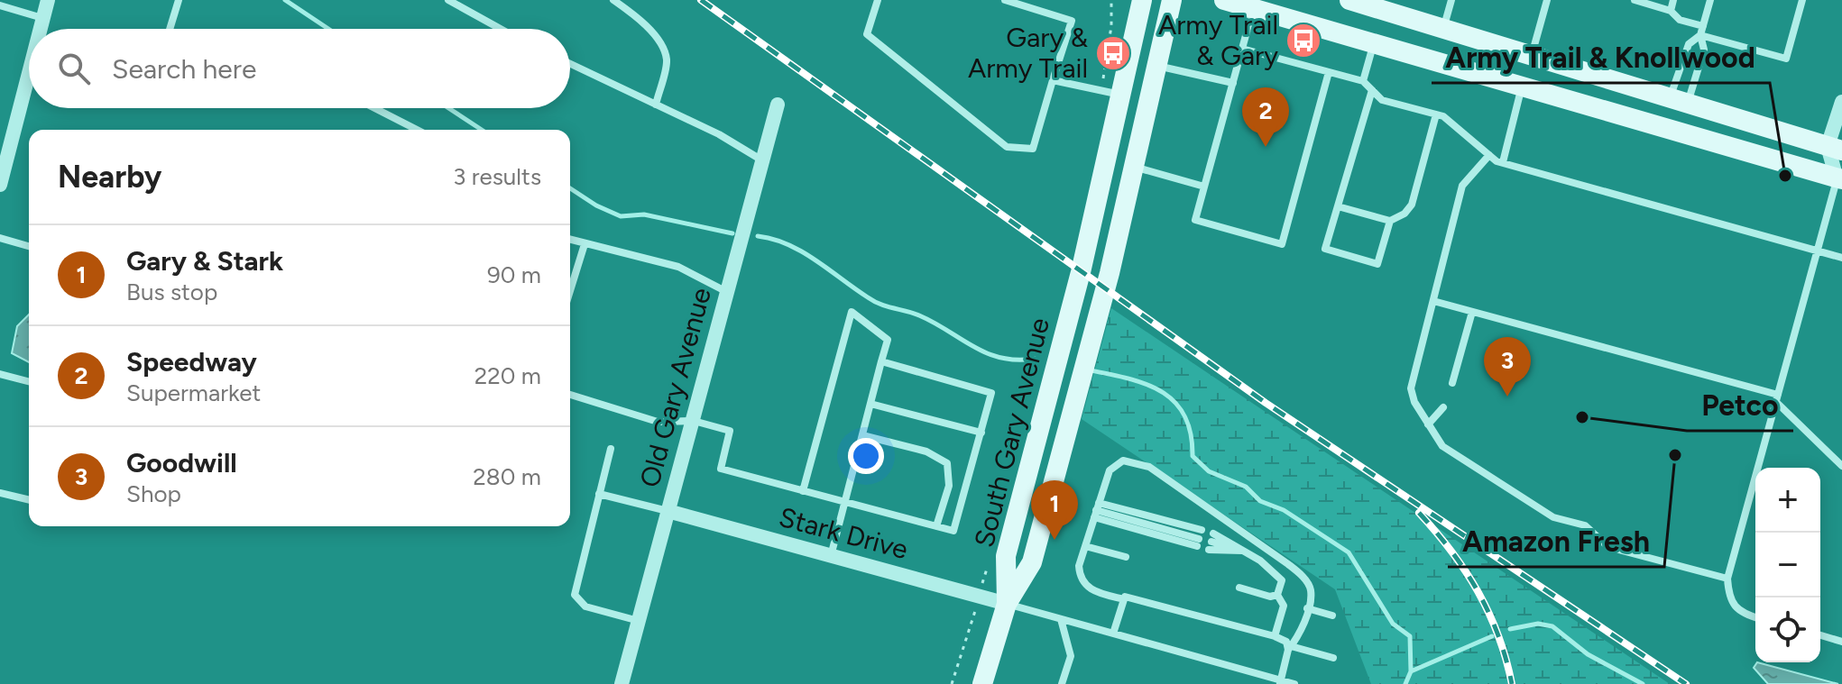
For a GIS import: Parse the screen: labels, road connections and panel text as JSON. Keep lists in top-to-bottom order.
{
  "streets": {
    "street": ["Old Gary Avenue", "South Gary Avenue", "Stark Drive"]
  },
  "crossings": [
    ["Old Gary Avenue", "Stark Drive"],
    ["South Gary Avenue", "Stark Drive"]
  ],
  "places": {
    "bus stop": ["Army Trail & Gary", "Gary & Army Trail"],
    "other": ["Army Trail & Knollwood", "Petco", "Amazon Fresh"]
  },
  "page": {
    "search": "Search here",
    "pins": ["2", "3", "1"],
    "heading": ["Nearby", "3 results"],
    "list": [
      {
        "mark": "1",
        "name": "Gary & Stark",
        "note": "Bus stop",
        "value": "90 m"
      },
      {
        "mark": "2",
        "name": "Speedway",
        "note": "Supermarket",
        "value": "220 m"
      },
      {
        "mark": "3",
        "name": "Goodwill",
        "note": "Shop",
        "value": "280 m"
      }
    ],
    "map_buttons": ["+", "−"]
  }
}
